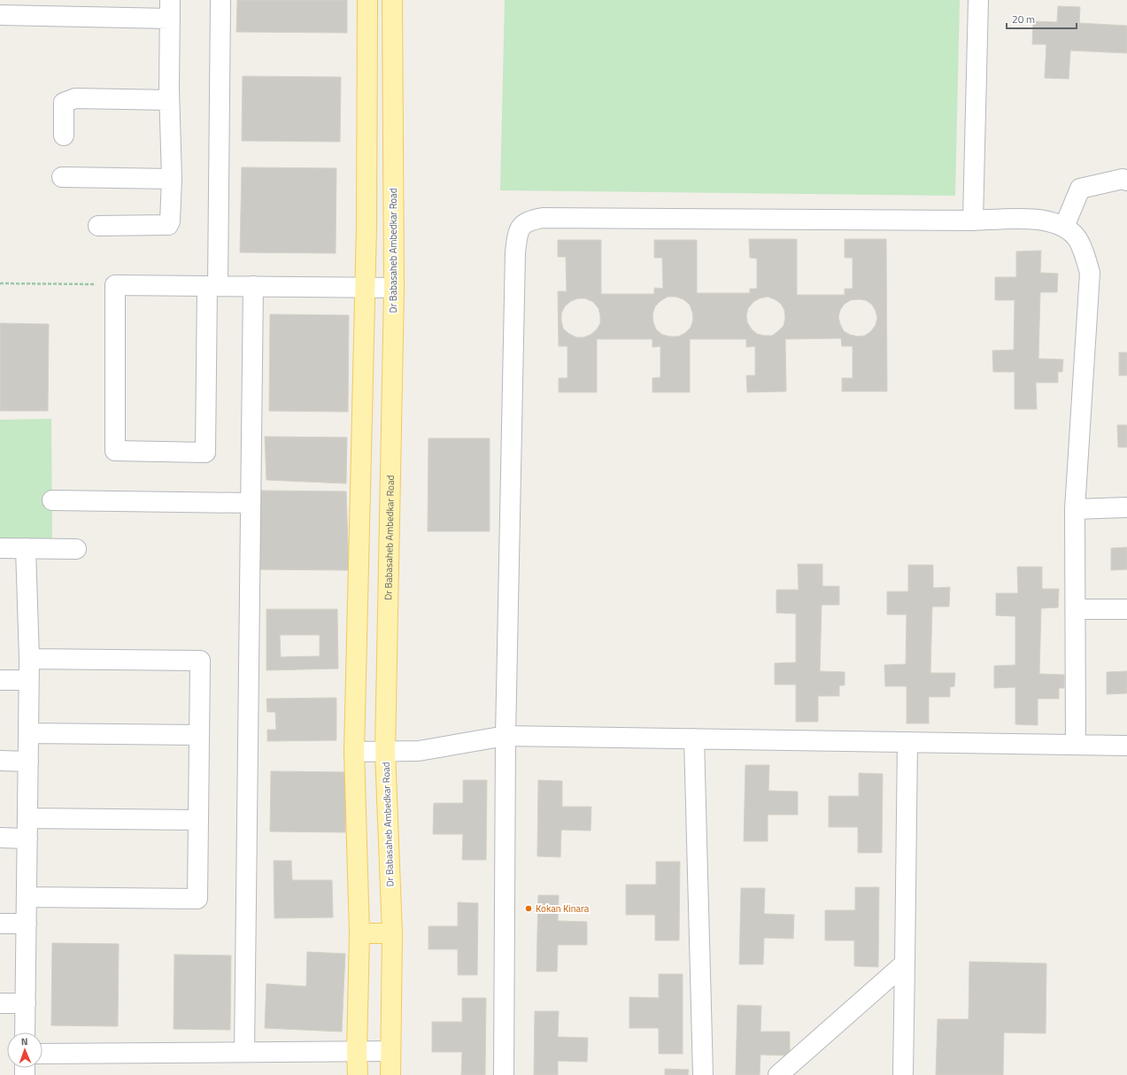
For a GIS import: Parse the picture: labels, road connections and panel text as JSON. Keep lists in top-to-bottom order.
{
  "streets": {
    "main road": ["Dr Babasaheb Ambedkar Road"]
  },
  "places": ["Kokan Kinara"],
  "scale_bar": "20 m",
  "north": "top"
}
